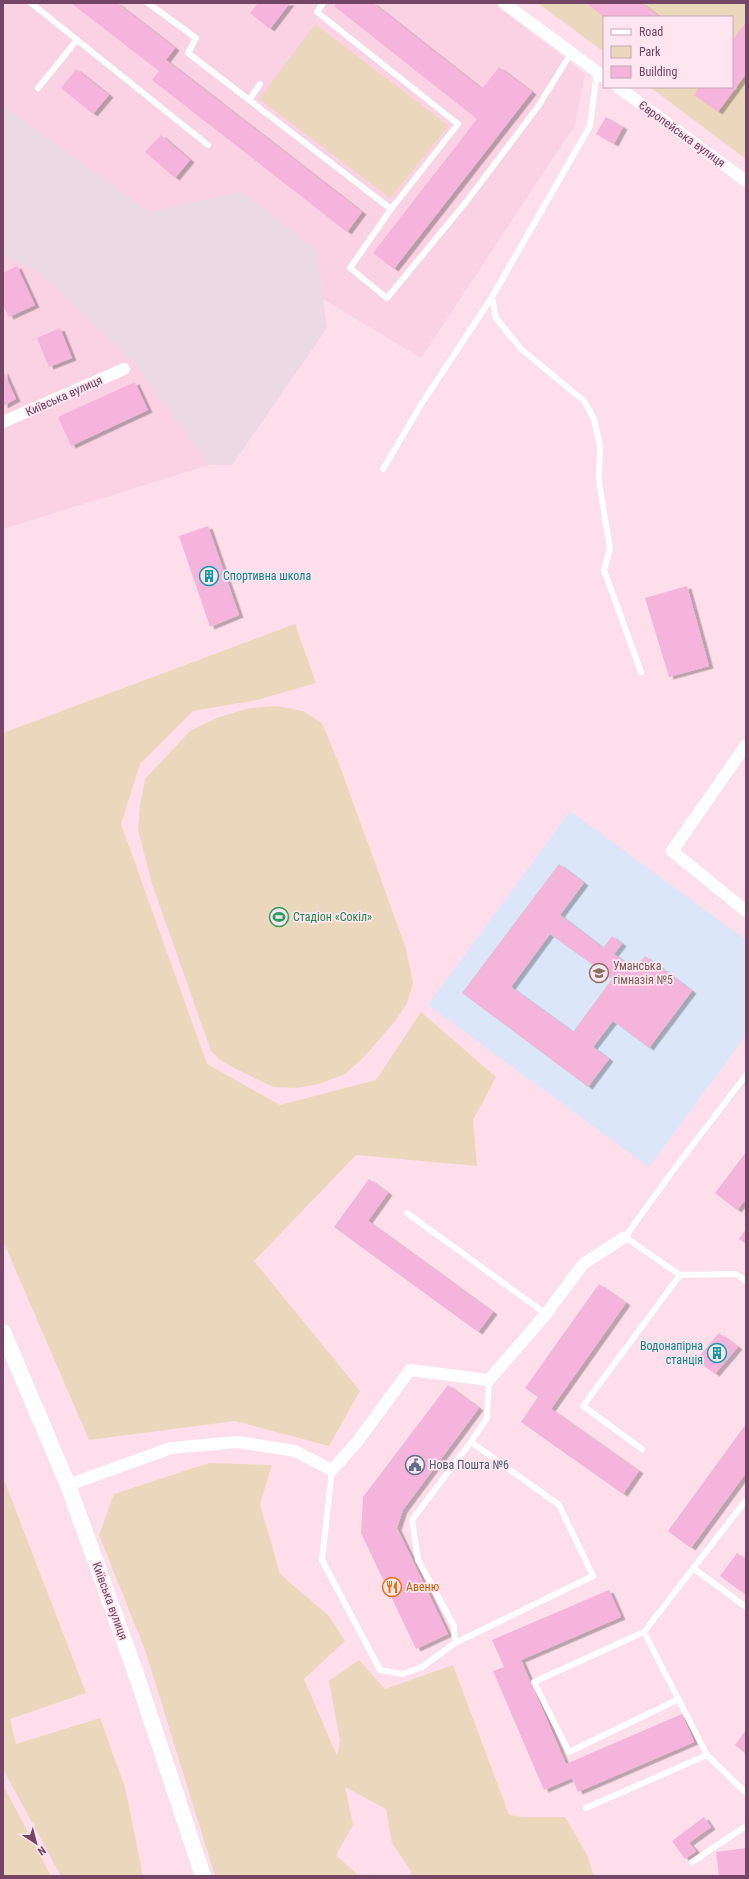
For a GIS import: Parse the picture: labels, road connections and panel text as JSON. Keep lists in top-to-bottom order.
{
  "streets": {
    "main road": ["Київська вулиця"],
    "street": ["Європейська вулиця"]
  },
  "places": {
    "building": ["Спортивна школа", "Водонапірна станція"],
    "sports": ["Стадіон «Сокіл»"],
    "school or university": ["Уманська гімназія №5"],
    "public building": ["Нова Пошта №6"],
    "restaurant": ["Авеню"]
  },
  "legend": ["Road", "Park", "Building"],
  "north": "bottom right"
}
